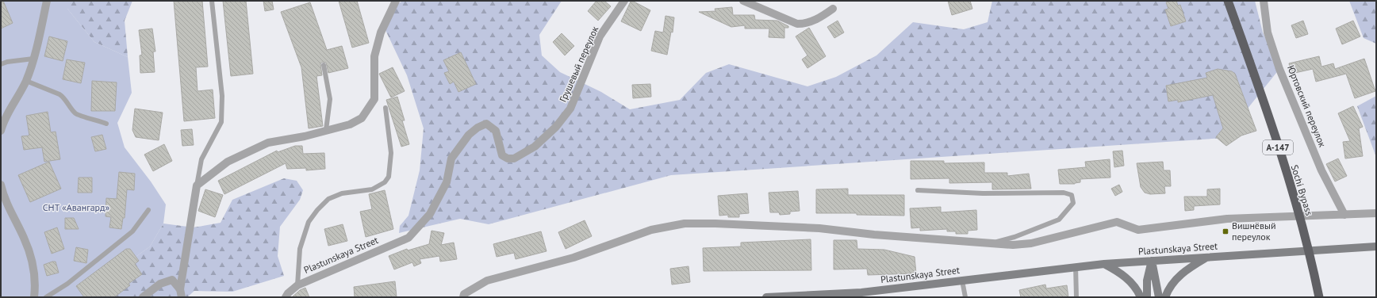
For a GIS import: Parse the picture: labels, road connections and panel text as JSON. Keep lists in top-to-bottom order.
{
  "streets": {
    "highway": ["А-147", "Sochi Bypass"],
    "main road": ["Plastunskaya Street"],
    "street": ["Грушевый переулок", "Юртовский переулок"]
  },
  "crossings": [
    ["Грушевый переулок", "Plastunskaya Street"]
  ],
  "parks": ["СНТ «Авангард»"],
  "places": {
    "transit": ["Вишнёвый переулок"]
  }
}
